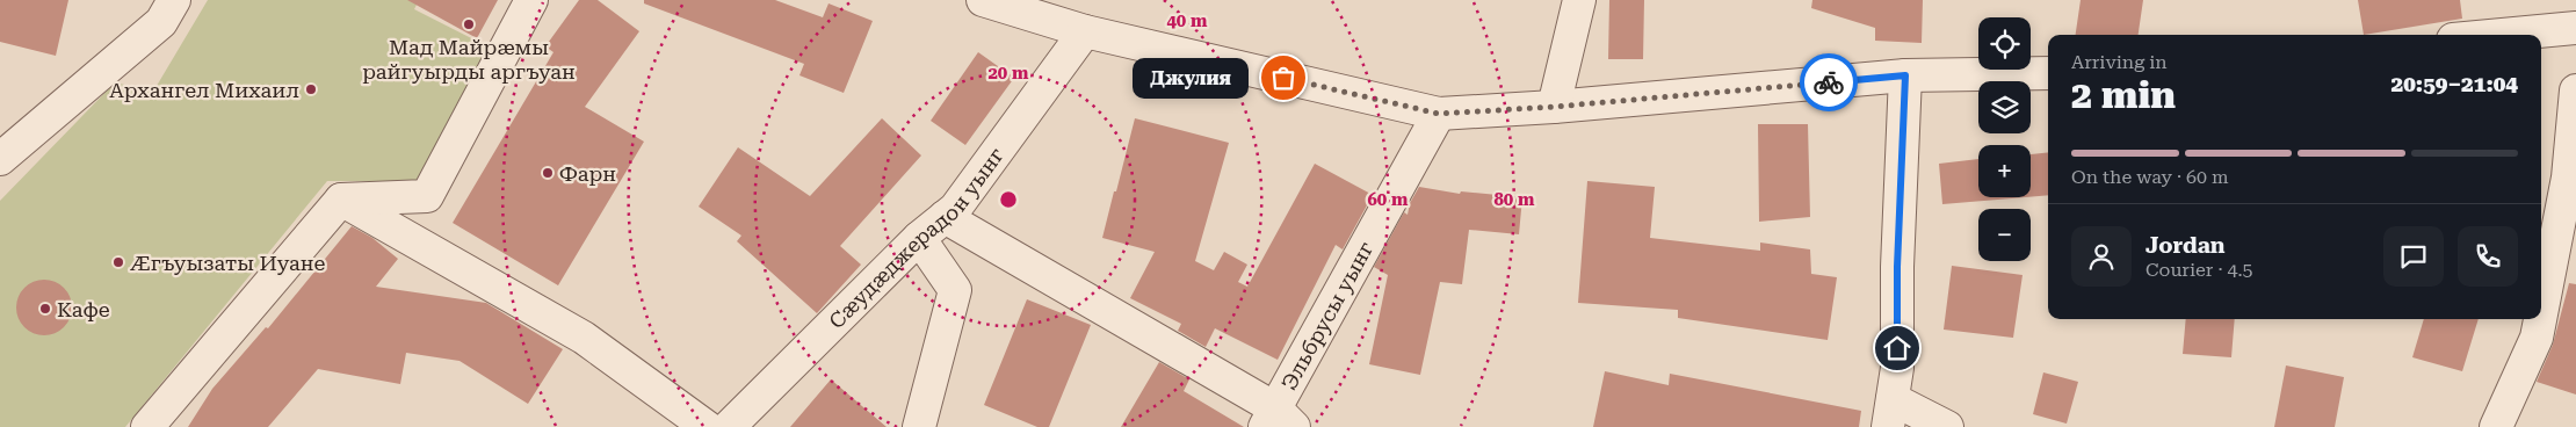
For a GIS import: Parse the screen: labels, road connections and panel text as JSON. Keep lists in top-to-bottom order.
{
  "streets": {
    "street": ["Сæудæджерадон уынг", "Эльбрусы уынг"]
  },
  "places": [
    "Мад Майрæмы райгуырды аргъуан",
    "Джулия",
    "Архангел Михаил",
    "Фарн",
    "Æгъуызаты Иуане",
    "Кафе"
  ],
  "page": {
    "map_buttons": ["+", "−"],
    "heading": ["2 min", "Arriving in", "20:59–21:04"],
    "panel": ["Jordan", "Courier · 4.5"],
    "bubble": "Джулия",
    "bar": "On the way · 60 m"
  },
  "rings": [
    "40 m",
    "20 m",
    "60 m",
    "80 m"
  ]
}
